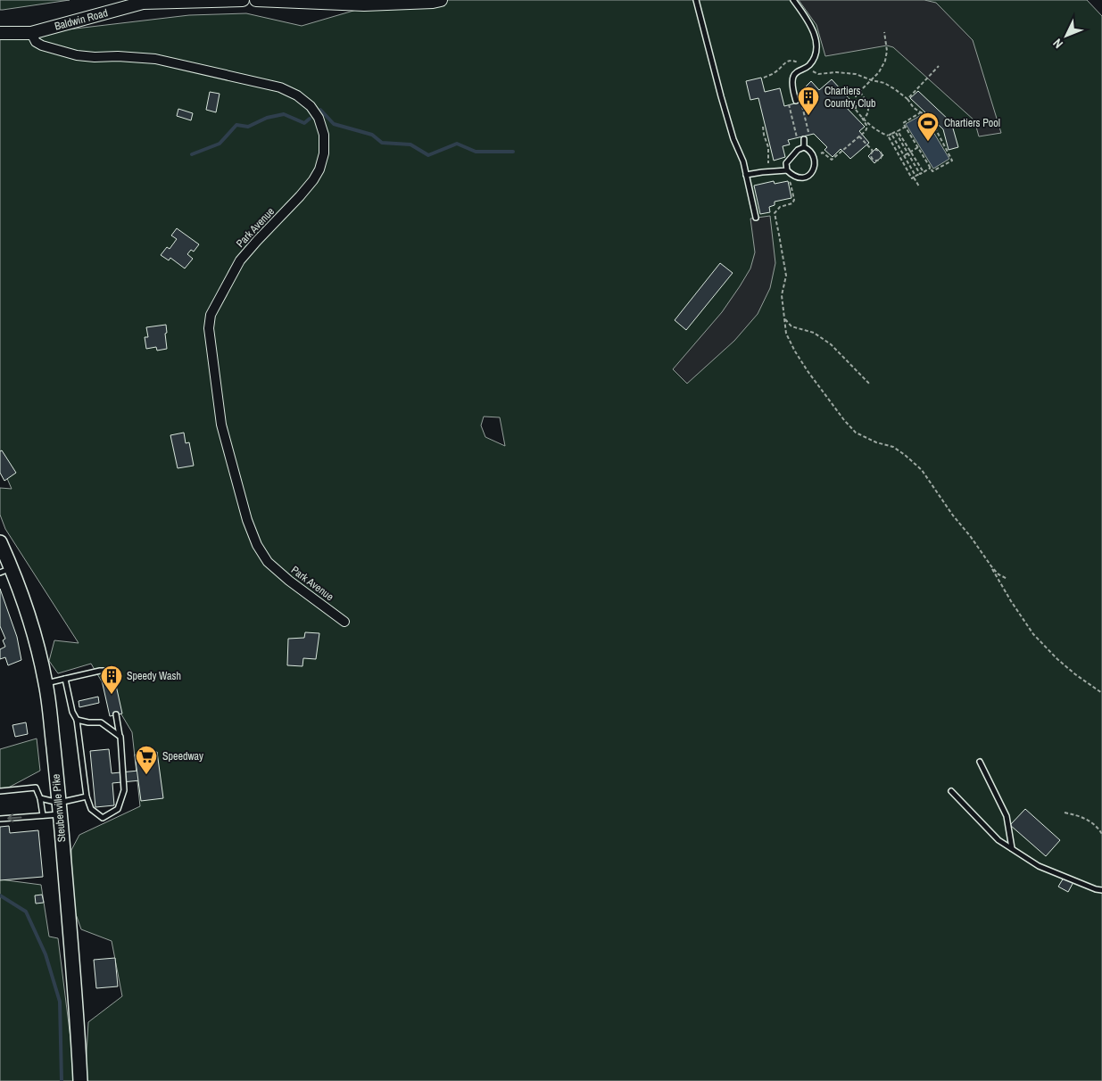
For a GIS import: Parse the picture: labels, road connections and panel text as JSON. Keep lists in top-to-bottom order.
{
  "streets": {
    "main road": ["Steubenville Pike"],
    "street": ["Baldwin Road", "Park Avenue"]
  },
  "crossings": [
    ["Baldwin Road", "Park Avenue"]
  ],
  "places": {
    "building": ["Chartiers Country Club", "Speedy Wash"],
    "sports": ["Chartiers Pool"],
    "supermarket": ["Speedway"]
  },
  "north": "bottom left"
}
